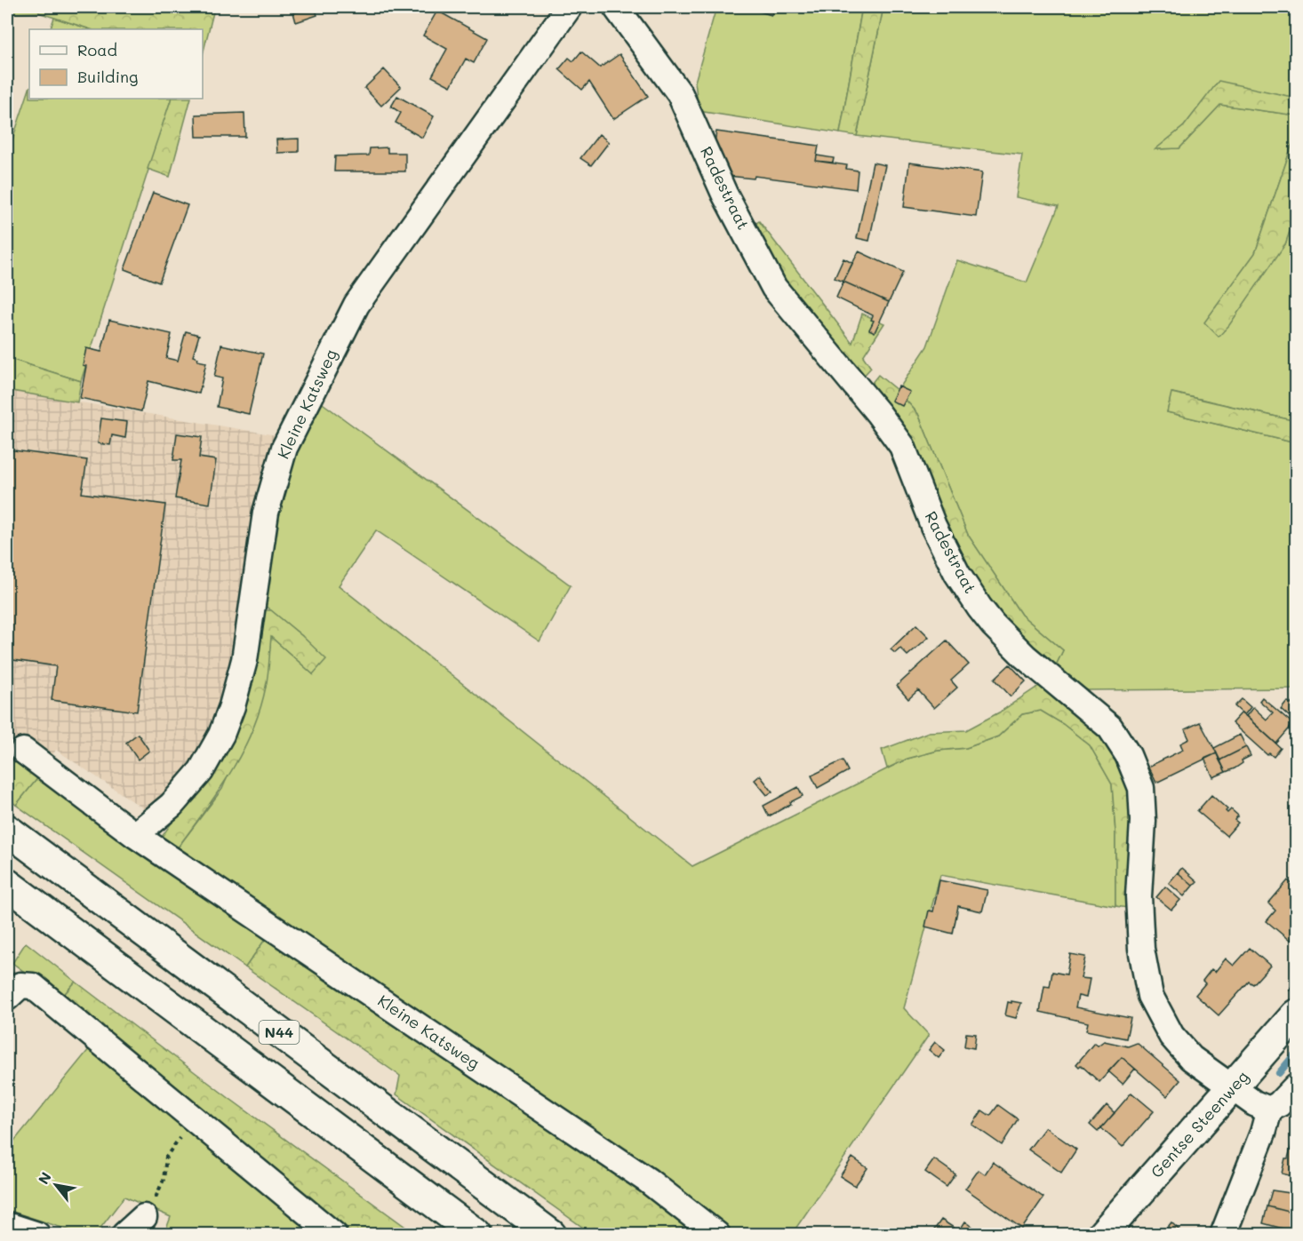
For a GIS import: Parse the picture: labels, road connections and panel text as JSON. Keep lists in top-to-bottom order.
{
  "streets": {
    "main road": ["N44", "Gentse Steenweg"],
    "street": ["Radestraat", "Kleine Katsweg"]
  },
  "crossings": [
    ["Radestraat", "Gentse Steenweg"]
  ],
  "legend": ["Road", "Building"],
  "north": "top left"
}
